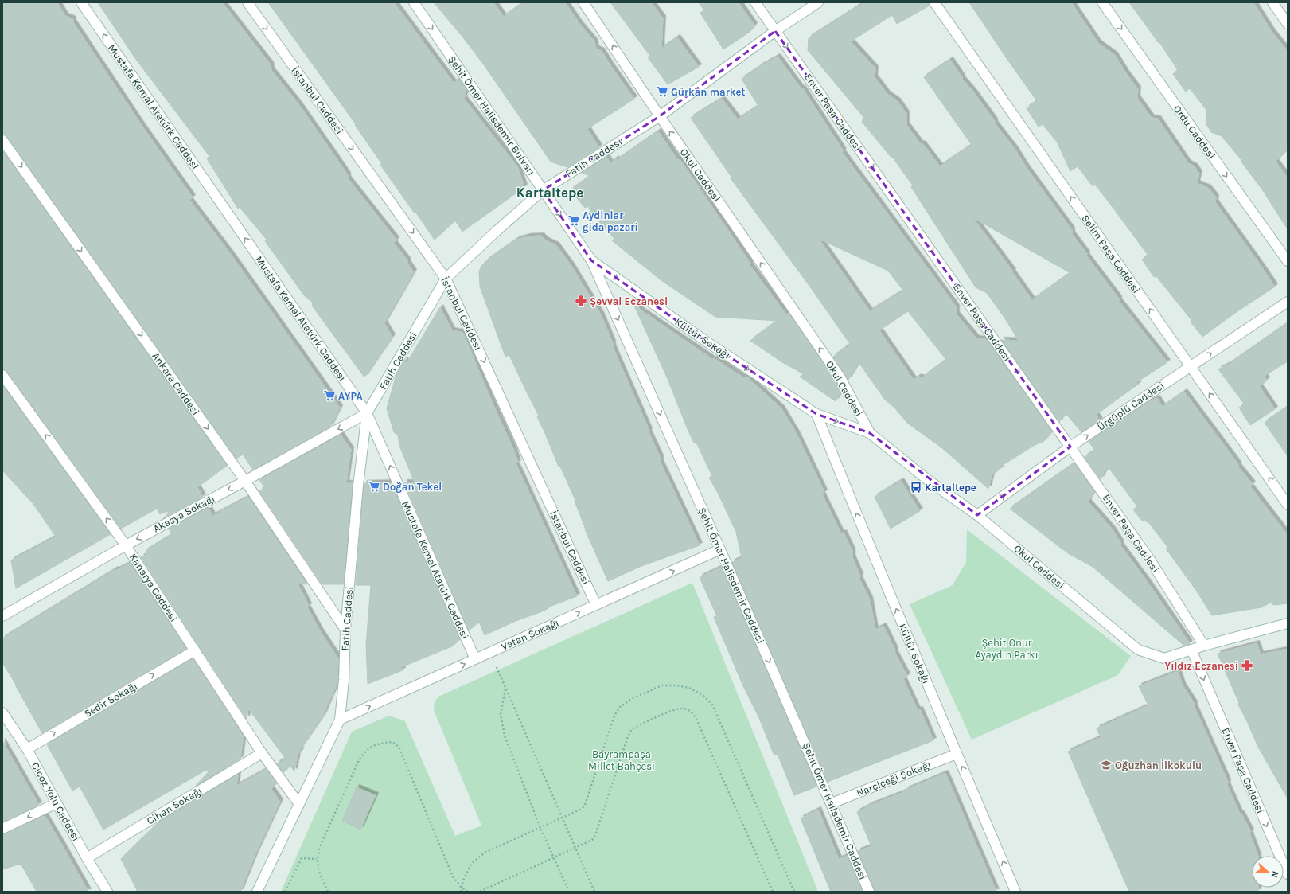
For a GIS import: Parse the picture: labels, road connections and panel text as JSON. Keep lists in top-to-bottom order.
{
  "streets": {
    "street": [
      "İstanbul Caddesi",
      "Mustafa Kemal Atatürk Caddesi",
      "Enver Paşa Caddesi",
      "Şehit Ömer Halisdemir Bulvarı",
      "Ordu Caddesi",
      "Fatih Caddesi",
      "Okul Caddesi",
      "Selim Paşa Caddesi",
      "Kültür Sokağı",
      "Ankara Caddesi",
      "Ürgüplü Caddesi",
      "Akasya Sokağı",
      "Şehit Ömer Halisdemir Caddesi",
      "Kanarya Caddesi",
      "Vatan Sokağı",
      "Sedir Sokağı",
      "Narçiçeği Sokağı",
      "Cicoz Yolu Caddesi",
      "Cihan Sokağı"
    ]
  },
  "crossings": [
    ["İstanbul Caddesi", "Fatih Caddesi"],
    ["İstanbul Caddesi", "Vatan Sokağı"],
    ["Mustafa Kemal Atatürk Caddesi", "Fatih Caddesi"],
    ["Mustafa Kemal Atatürk Caddesi", "Akasya Sokağı"],
    ["Mustafa Kemal Atatürk Caddesi", "Vatan Sokağı"],
    ["Enver Paşa Caddesi", "Fatih Caddesi"],
    ["Enver Paşa Caddesi", "Okul Caddesi"],
    ["Enver Paşa Caddesi", "Ürgüplü Caddesi"],
    ["Şehit Ömer Halisdemir Bulvarı", "Fatih Caddesi"],
    ["Şehit Ömer Halisdemir Bulvarı", "Kültür Sokağı"],
    ["Şehit Ömer Halisdemir Bulvarı", "Şehit Ömer Halisdemir Caddesi"],
    ["Fatih Caddesi", "Okul Caddesi"],
    ["Fatih Caddesi", "Ankara Caddesi"],
    ["Fatih Caddesi", "Akasya Sokağı"],
    ["Fatih Caddesi", "Kanarya Caddesi"],
    ["Fatih Caddesi", "Vatan Sokağı"],
    ["Okul Caddesi", "Kültür Sokağı"],
    ["Okul Caddesi", "Ürgüplü Caddesi"],
    ["Selim Paşa Caddesi", "Ürgüplü Caddesi"],
    ["Kültür Sokağı", "Şehit Ömer Halisdemir Caddesi"],
    ["Kültür Sokağı", "Narçiçeği Sokağı"],
    ["Ankara Caddesi", "Akasya Sokağı"],
    ["Akasya Sokağı", "Kanarya Caddesi"],
    ["Şehit Ömer Halisdemir Caddesi", "Vatan Sokağı"],
    ["Şehit Ömer Halisdemir Caddesi", "Narçiçeği Sokağı"],
    ["Kanarya Caddesi", "Sedir Sokağı"],
    ["Kanarya Caddesi", "Cihan Sokağı"],
    ["Sedir Sokağı", "Cicoz Yolu Caddesi"],
    ["Cicoz Yolu Caddesi", "Cihan Sokağı"]
  ],
  "one_way": [
    "İstanbul Caddesi",
    "Mustafa Kemal Atatürk Caddesi",
    "Enver Paşa Caddesi",
    "Şehit Ömer Halisdemir Bulvarı",
    "Ordu Caddesi",
    "Okul Caddesi",
    "Selim Paşa Caddesi",
    "Ankara Caddesi",
    "Ürgüplü Caddesi",
    "Akasya Sokağı",
    "Şehit Ömer Halisdemir Caddesi",
    "Kanarya Caddesi",
    "Vatan Sokağı",
    "Sedir Sokağı"
  ],
  "districts": ["Kartaltepe"],
  "parks": ["Şehit Onur Ayaydın Parkı", "Bayrampaşa Millet Bahçesi"],
  "places": {
    "supermarket": [
      "Gürkan market",
      "Aydinlar gida pazari",
      "AYPA",
      "Doğan Tekel"
    ],
    "pharmacy": ["Şevval Eczanesi", "Yıldız Eczanesi"],
    "bus stop": ["Kartaltepe"],
    "school or university": ["Oğuzhan İlkokulu"]
  },
  "north": "right"
}
